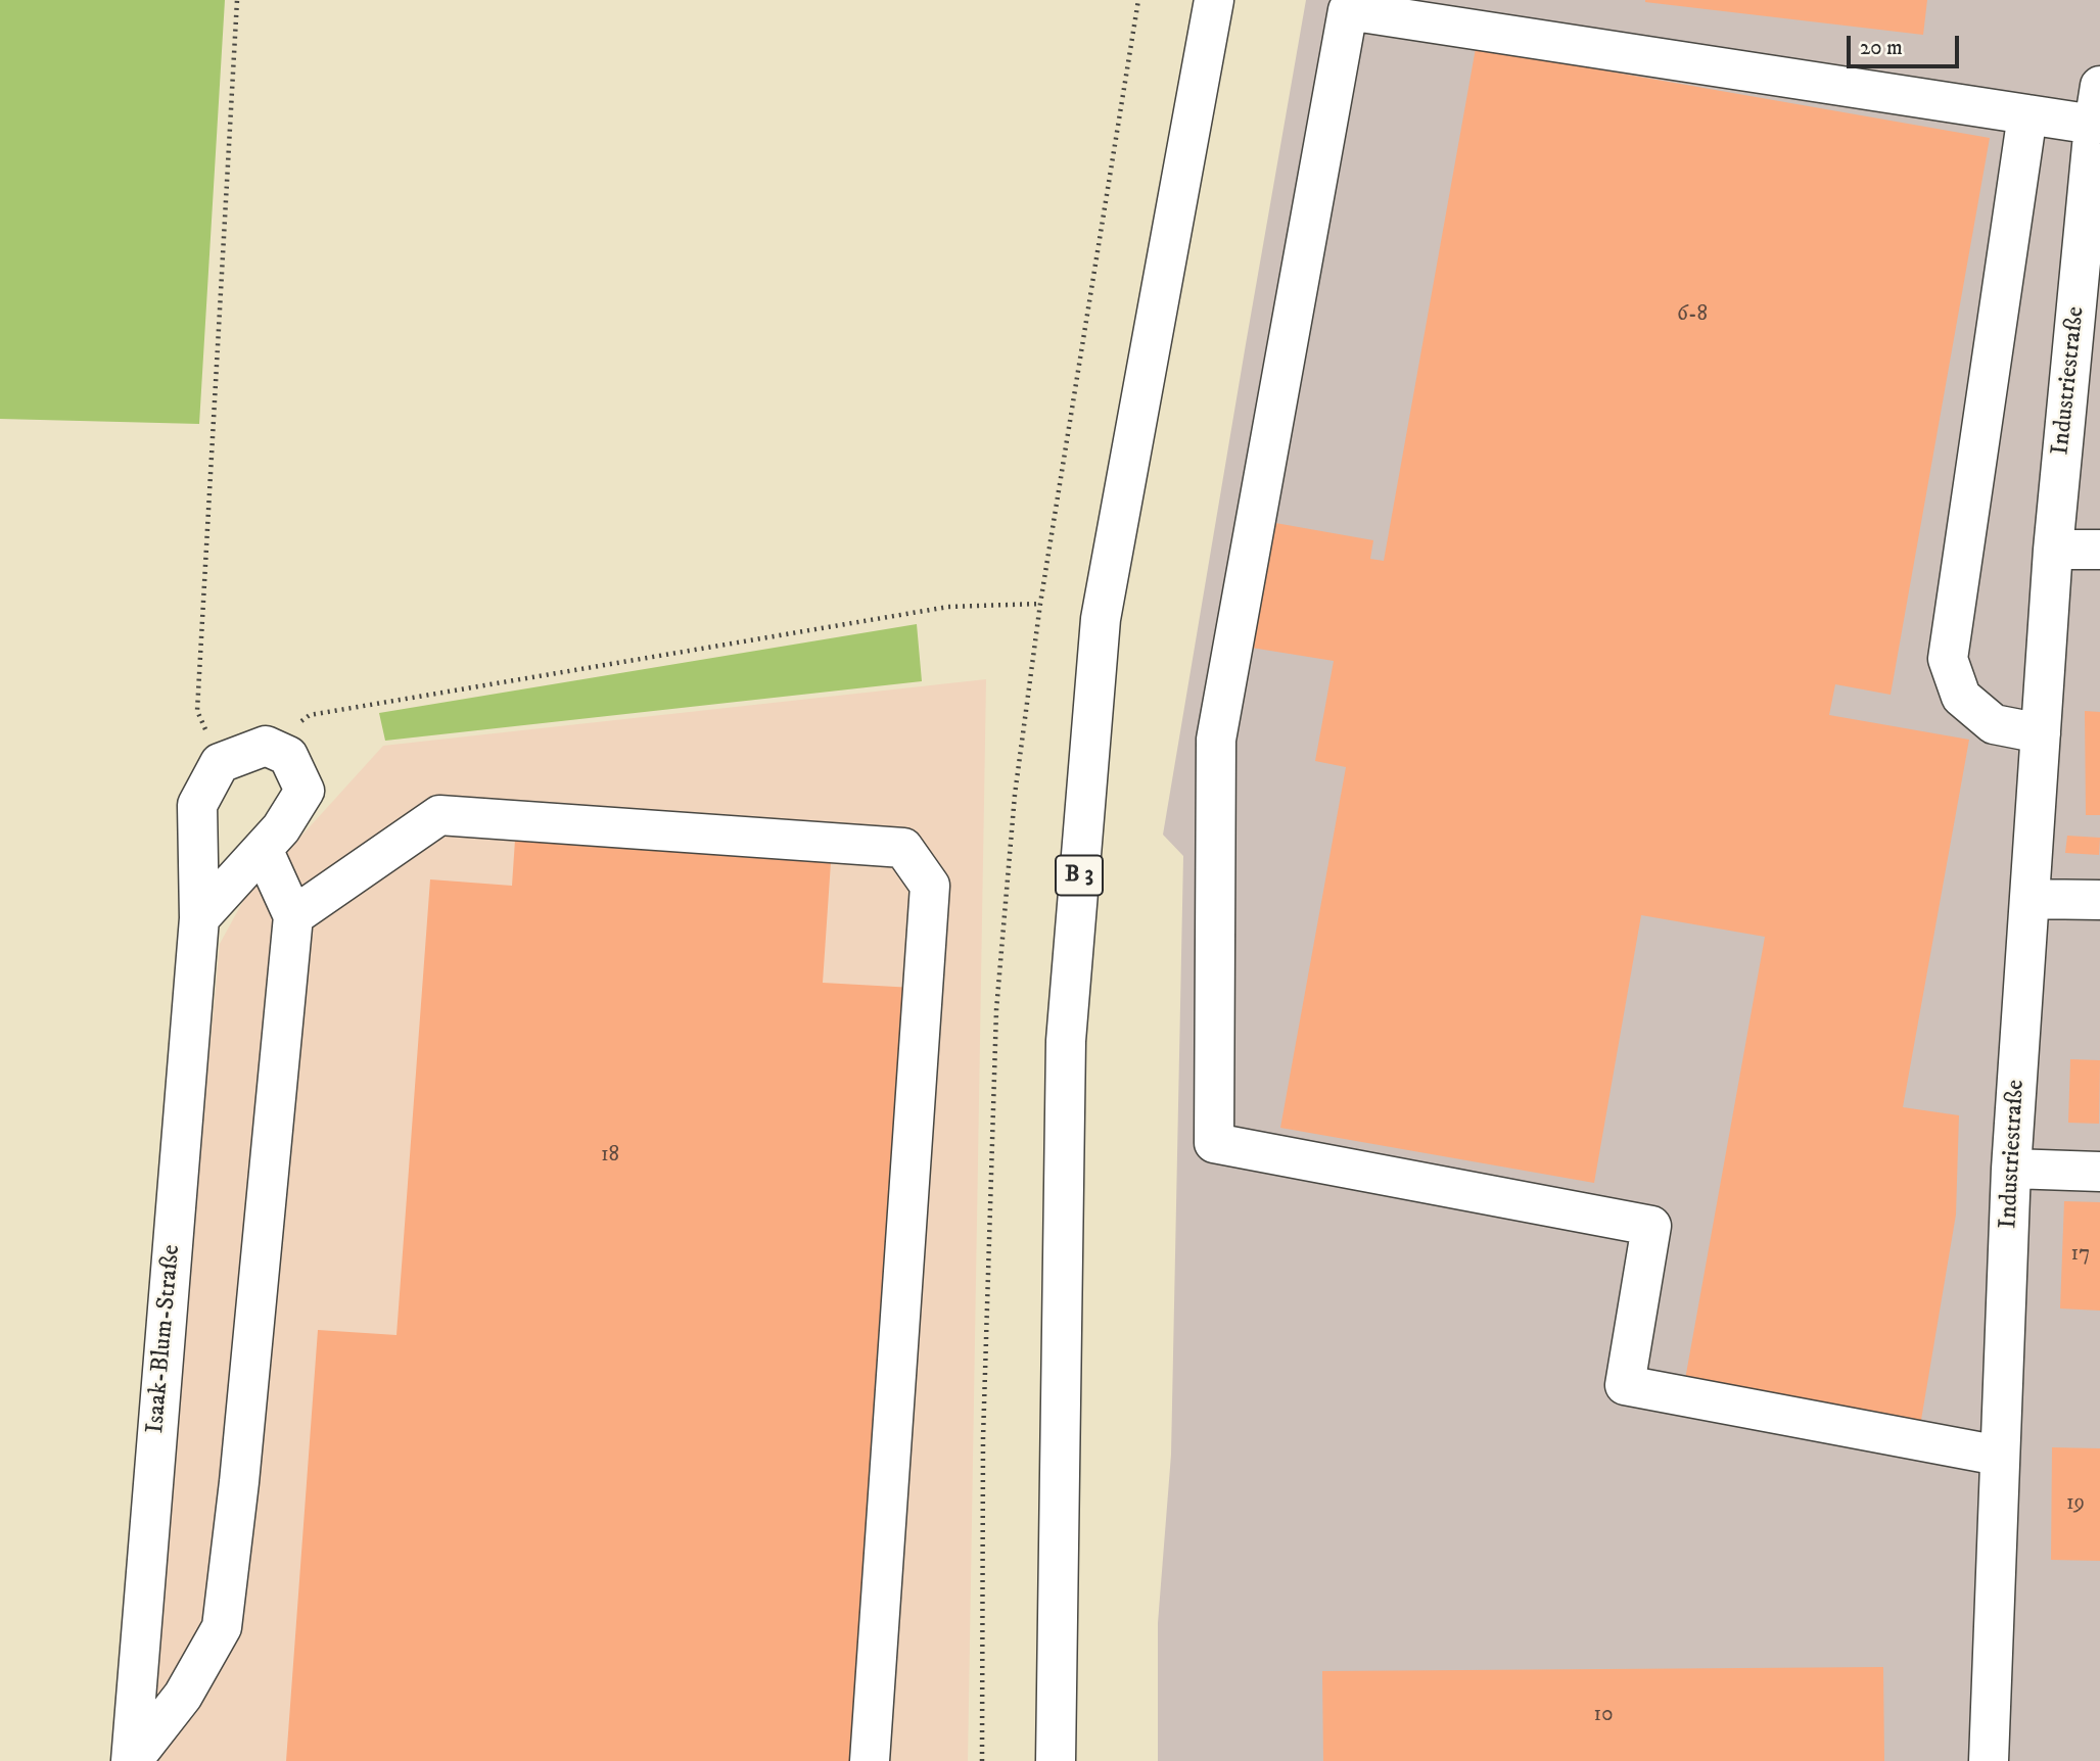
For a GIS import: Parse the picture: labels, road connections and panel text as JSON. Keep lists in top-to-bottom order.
{
  "streets": {
    "street": ["Industriestraße", "B 3", "Isaak-Blum-Straße"]
  },
  "house_numbers": [
    "6-8",
    "18",
    "17",
    "19",
    "10"
  ],
  "scale_bar": "20 m"
}
